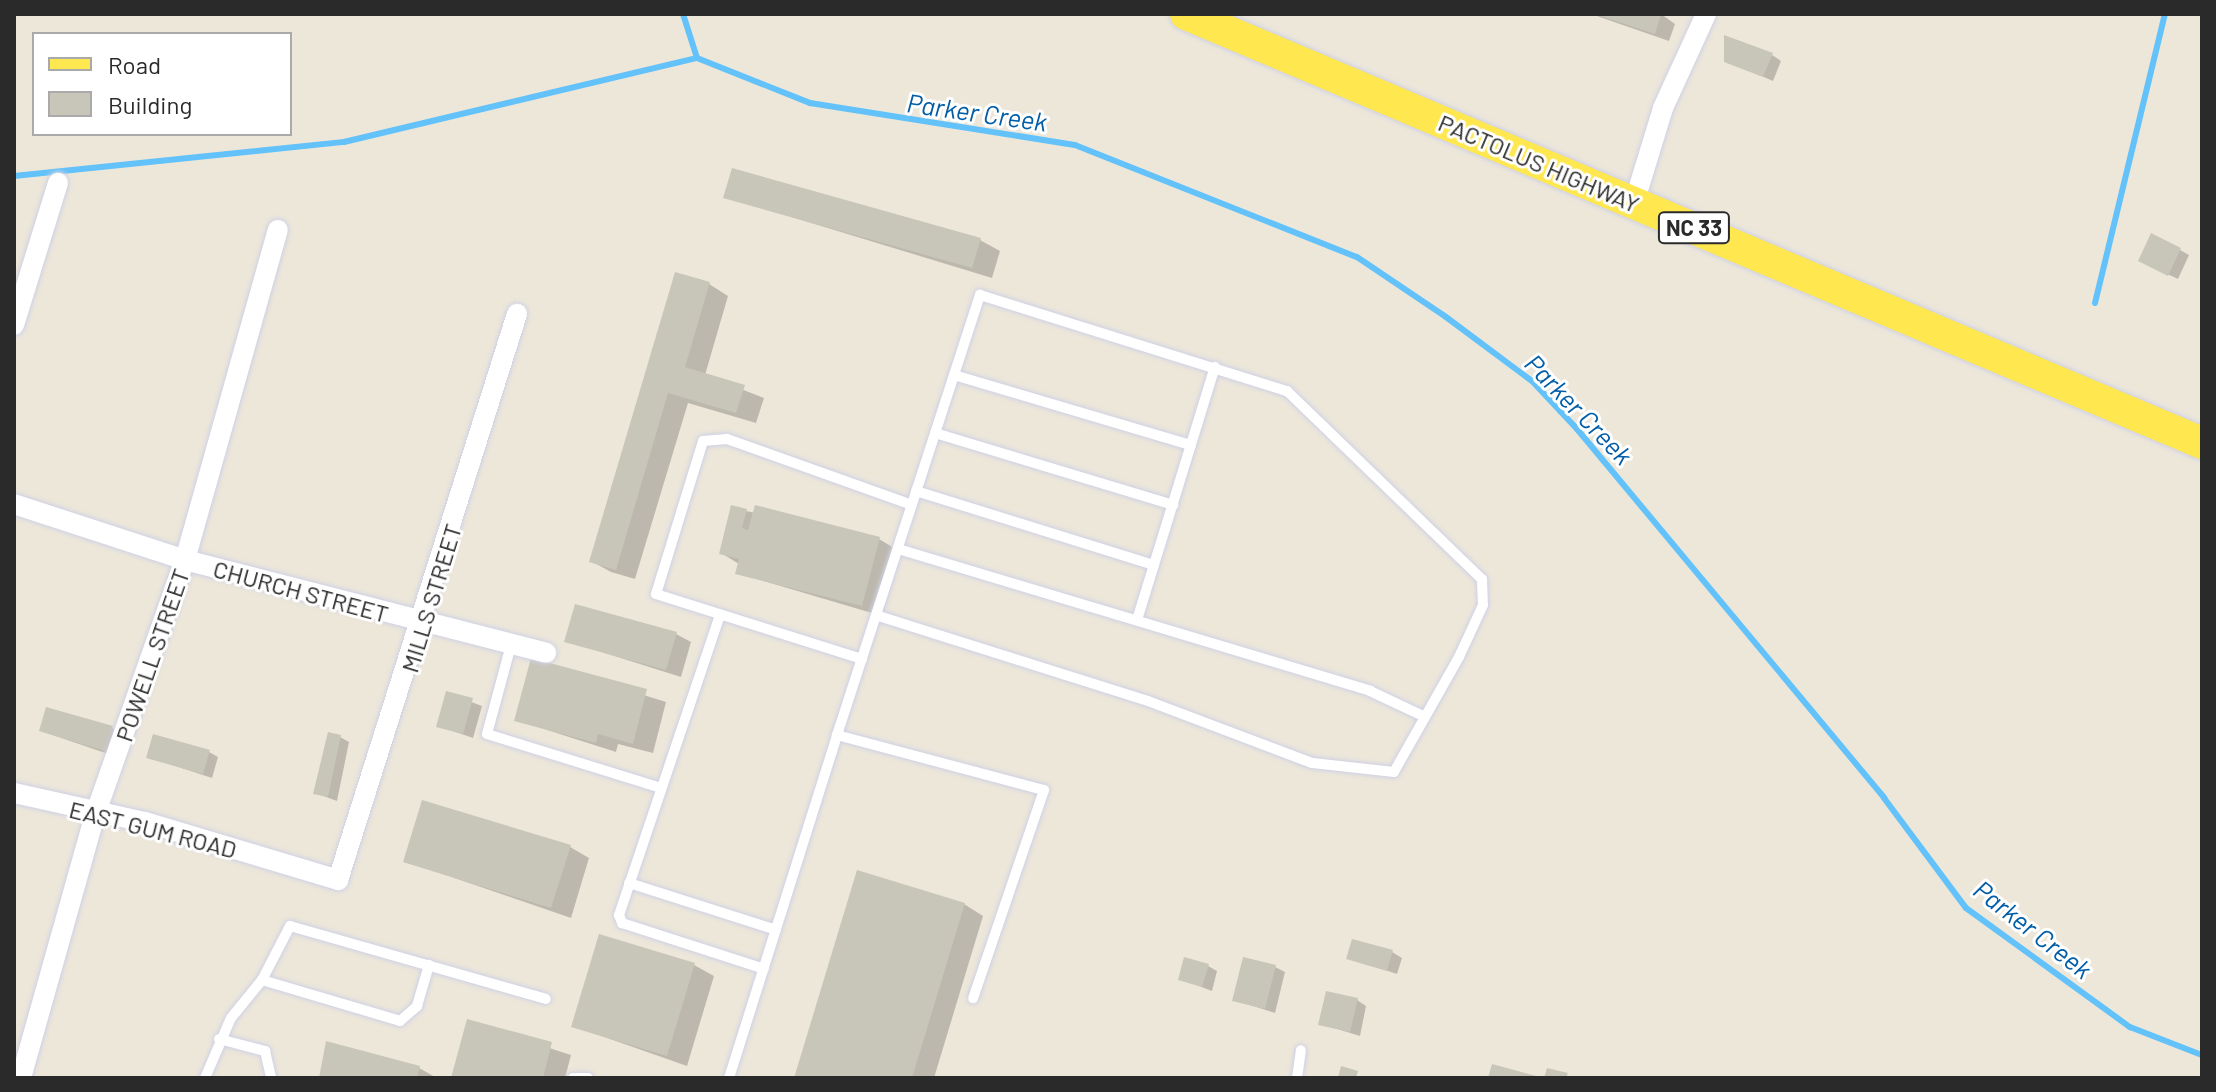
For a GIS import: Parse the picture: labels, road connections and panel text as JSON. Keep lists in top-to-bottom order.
{
  "streets": {
    "main road": ["PACTOLUS HIGHWAY", "NC 33"],
    "street": [
      "CHURCH STREET",
      "MILLS STREET",
      "POWELL STREET",
      "EAST GUM ROAD"
    ]
  },
  "crossings": [
    ["CHURCH STREET", "MILLS STREET"],
    ["CHURCH STREET", "POWELL STREET"],
    ["MILLS STREET", "EAST GUM ROAD"],
    ["POWELL STREET", "EAST GUM ROAD"]
  ],
  "water": ["Parker Creek"],
  "legend": ["Road", "Building"]
}
